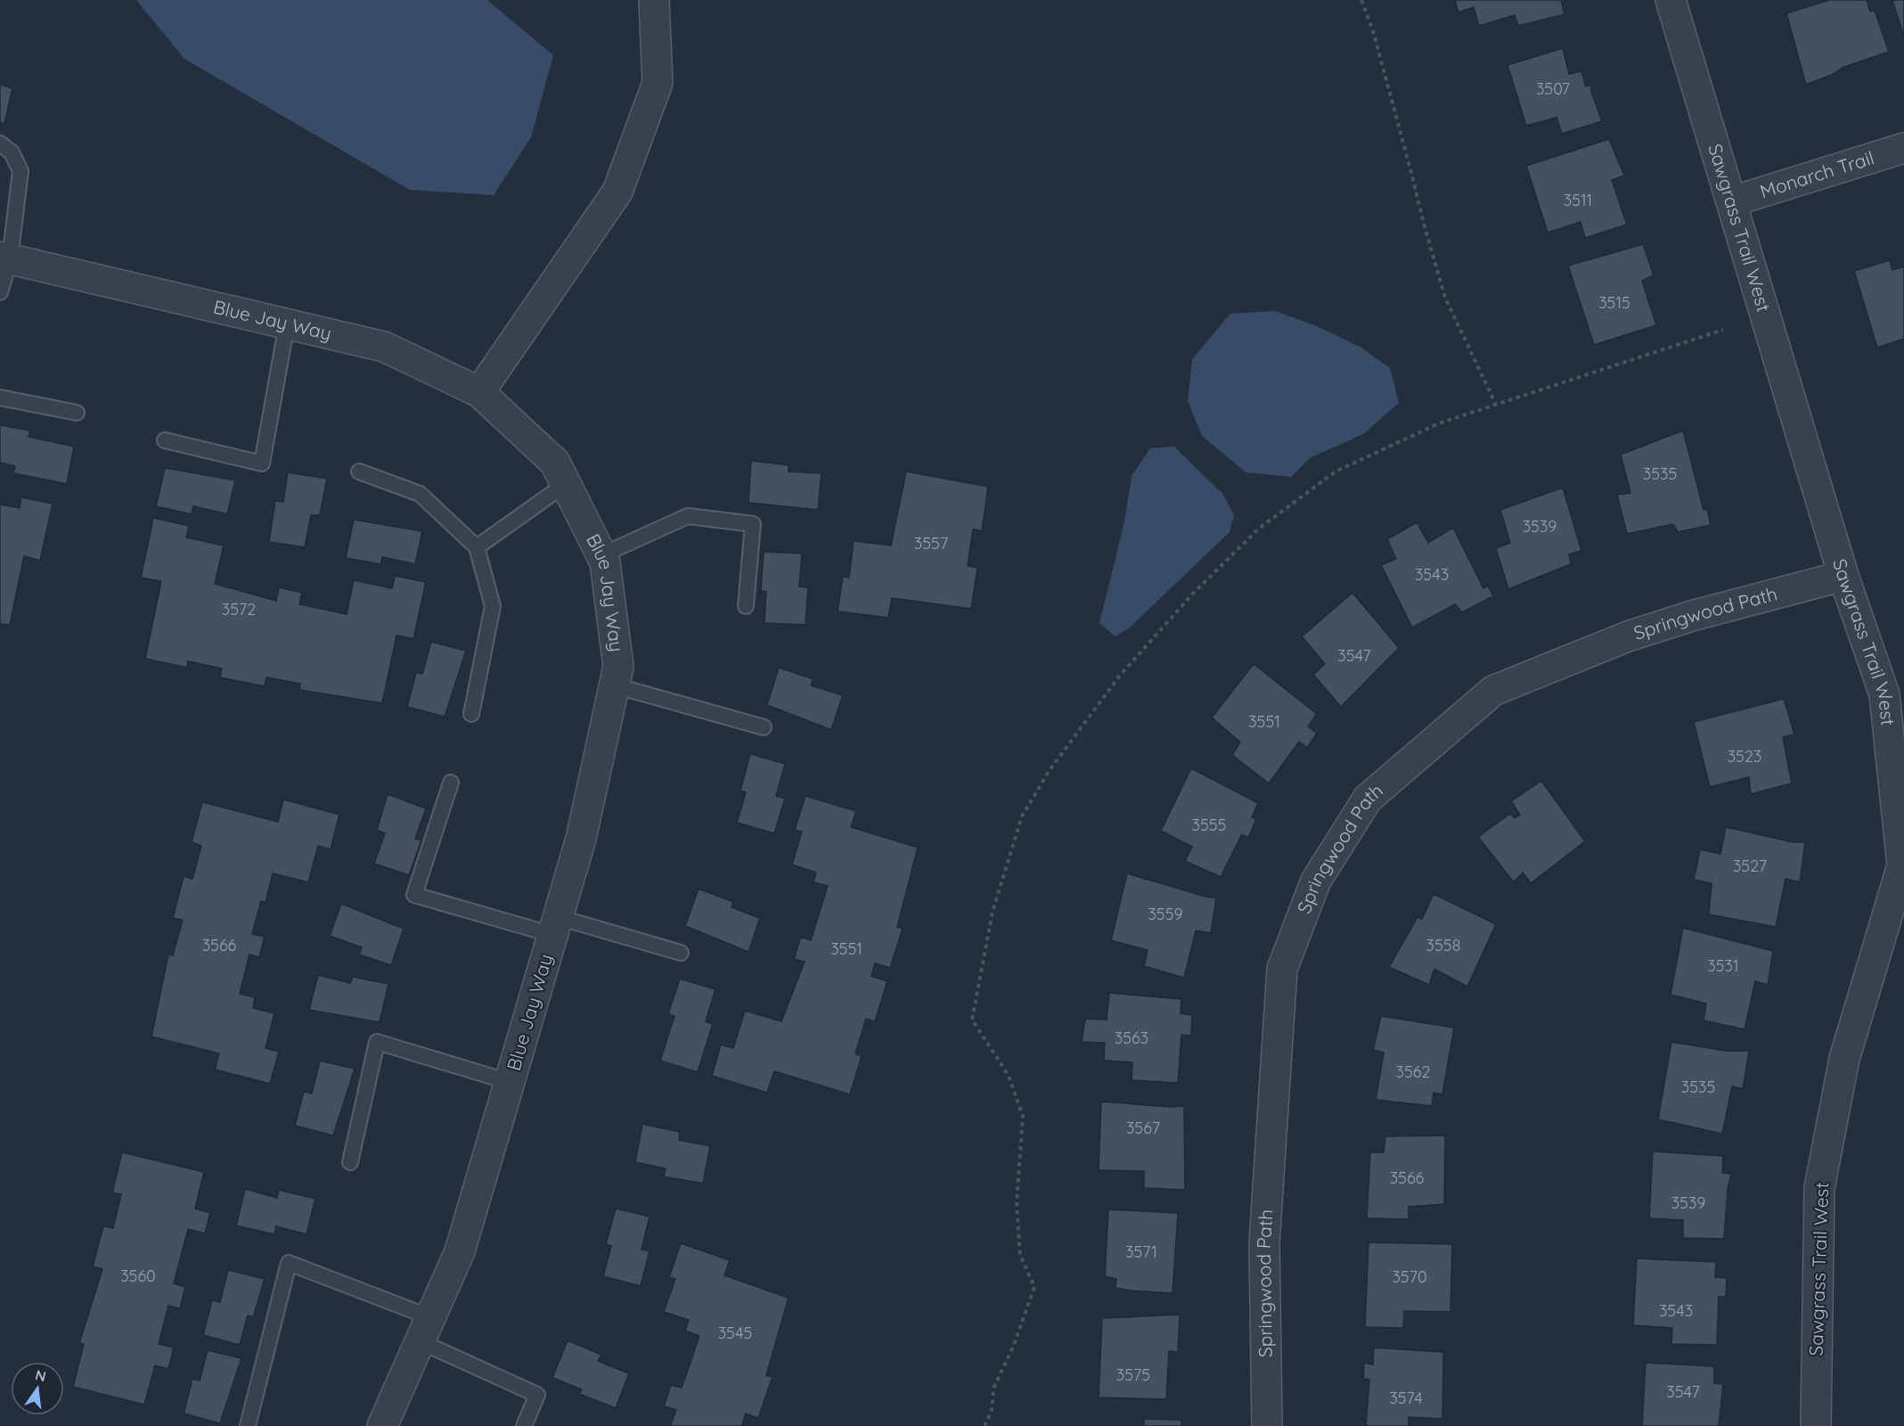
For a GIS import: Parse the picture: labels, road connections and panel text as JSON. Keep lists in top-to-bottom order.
{
  "streets": {
    "street": [
      "Monarch Trail",
      "Sawgrass Trail West",
      "Blue Jay Way",
      "Springwood Path"
    ]
  },
  "crossings": [
    ["Monarch Trail", "Sawgrass Trail West"],
    ["Sawgrass Trail West", "Springwood Path"]
  ],
  "house_numbers": [
    "3507",
    "3511",
    "3515",
    "3535",
    "3539",
    "3557",
    "3543",
    "3572",
    "3547",
    "3551",
    "3523",
    "3555",
    "3527",
    "3559",
    "3566",
    "3558",
    "3551",
    "3531",
    "3563",
    "3562",
    "3535",
    "3567",
    "3566",
    "3539",
    "3571",
    "3560",
    "3570",
    "3543",
    "3545",
    "3575",
    "3547",
    "3574"
  ],
  "north": "top"
}
